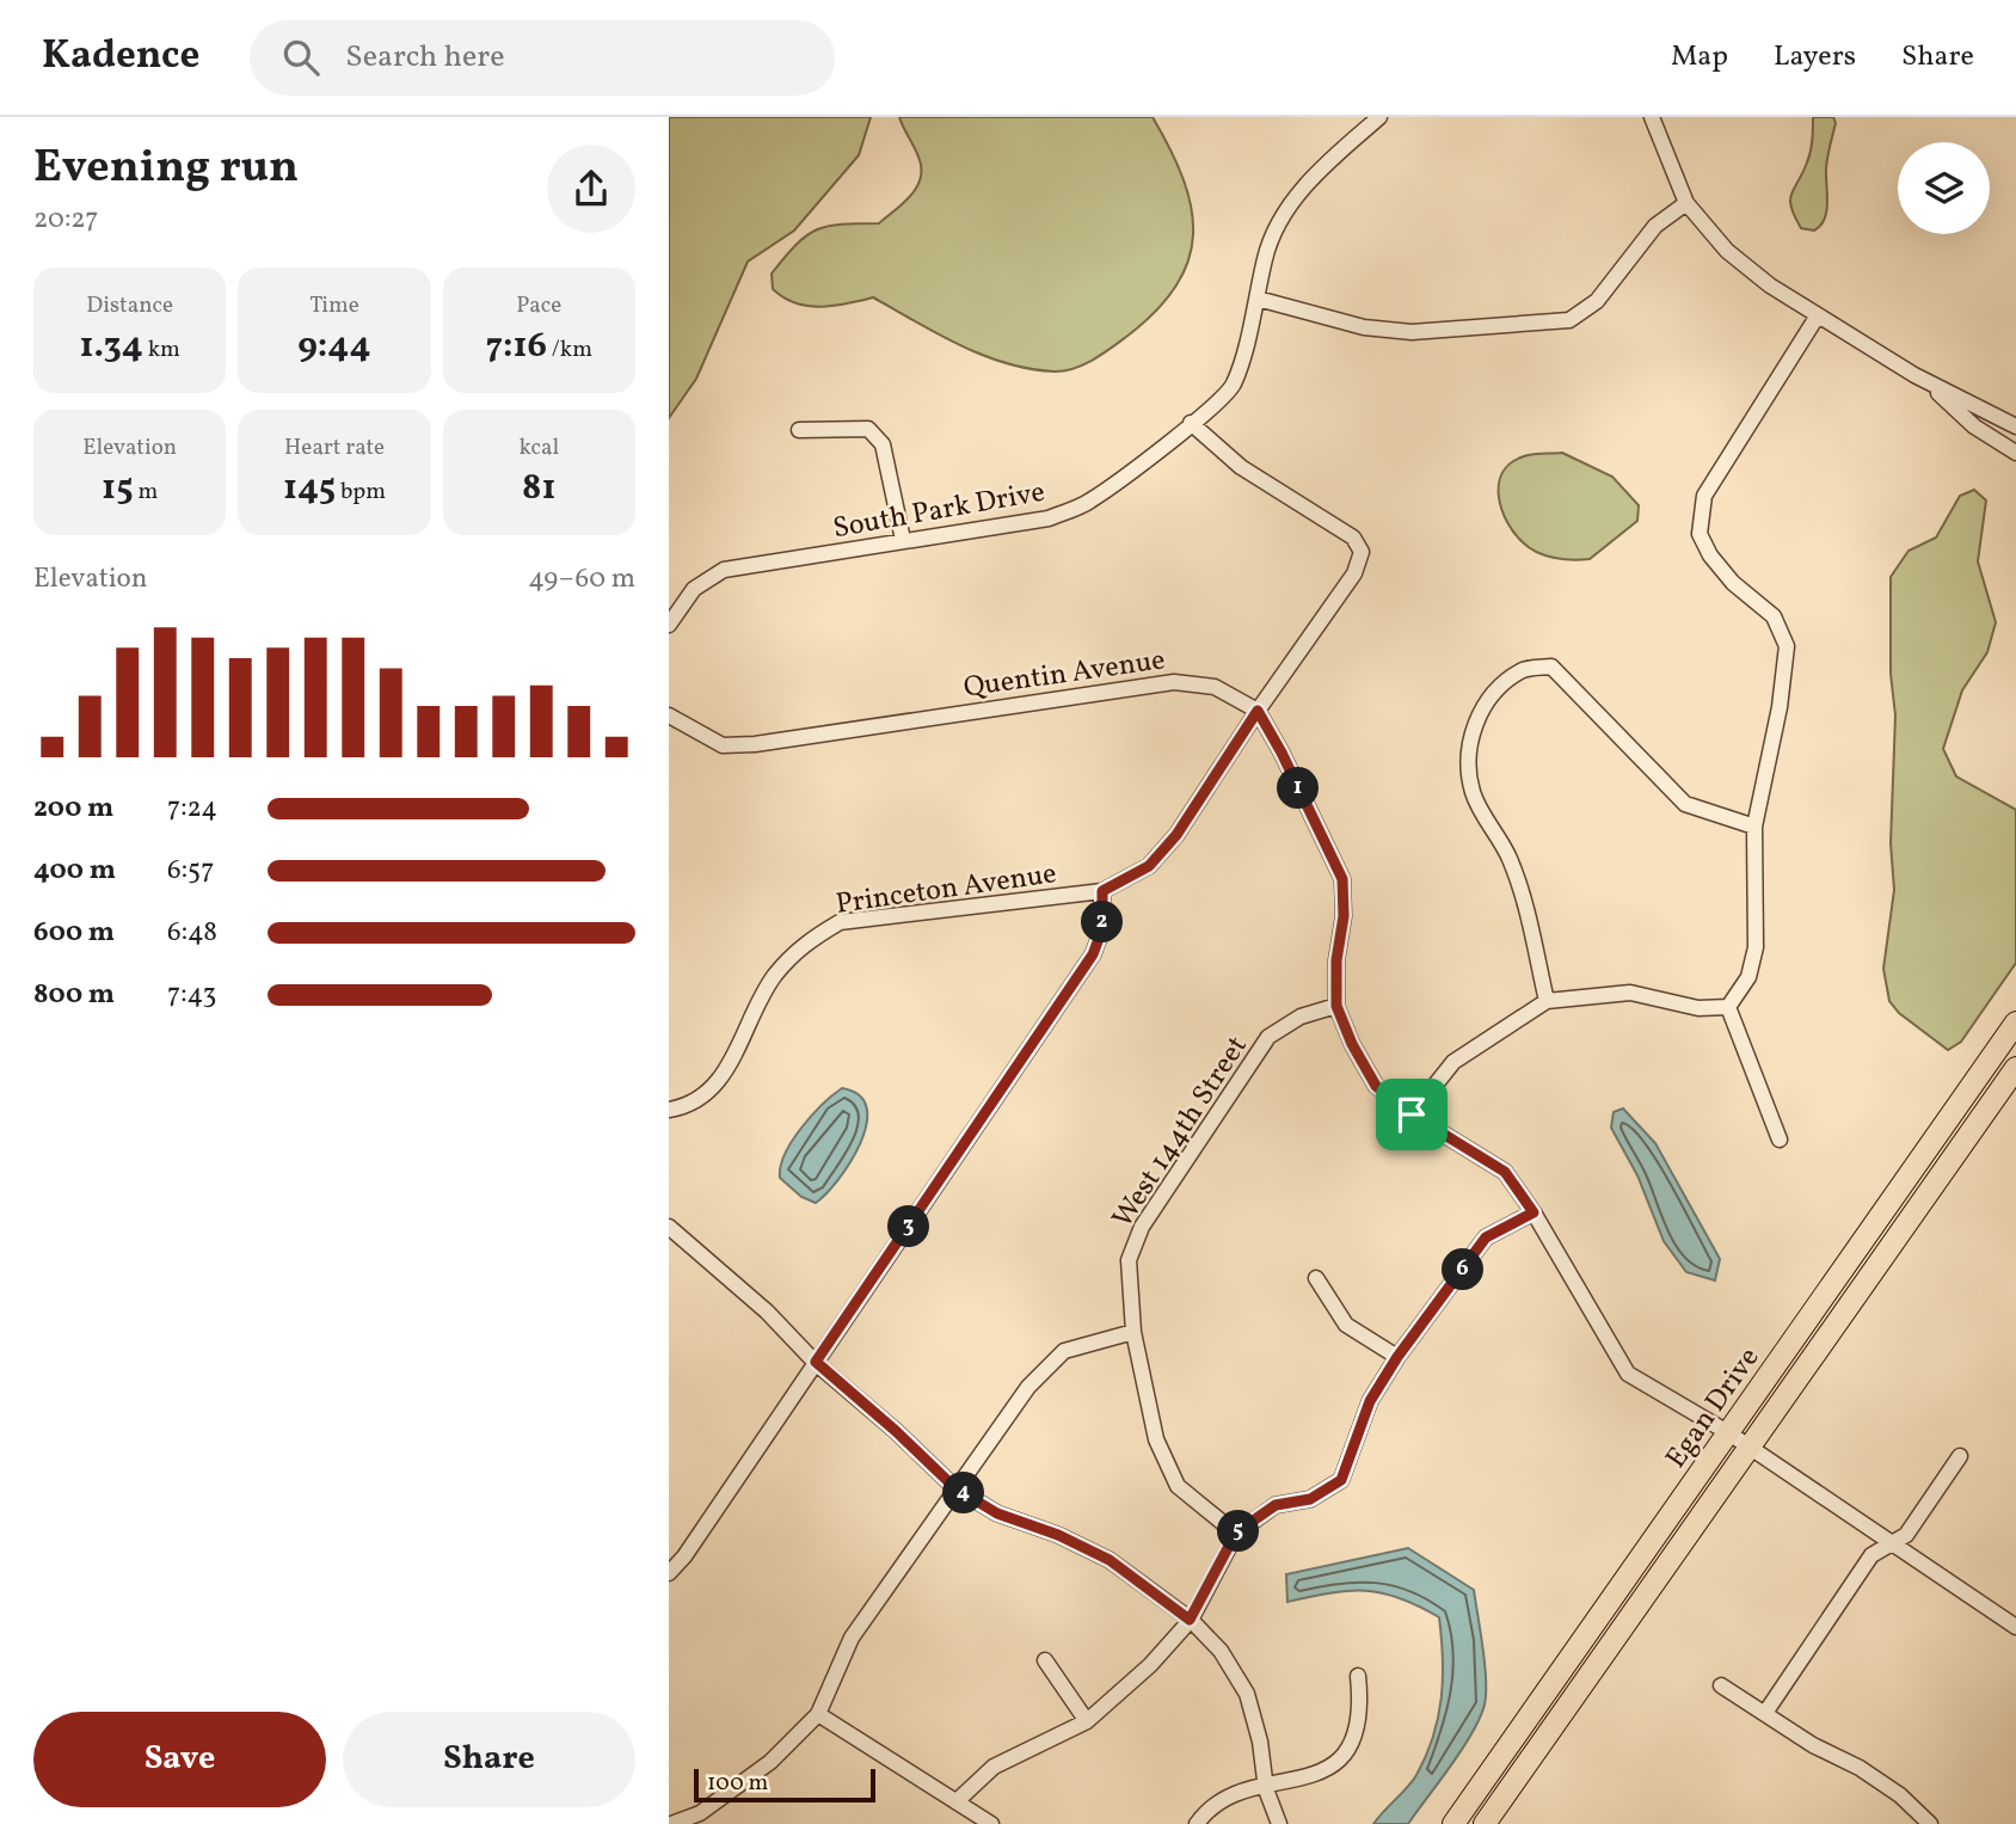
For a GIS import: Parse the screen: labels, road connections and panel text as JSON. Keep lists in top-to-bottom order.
{
  "streets": {
    "highway": ["Egan Drive"],
    "street": [
      "South Park Drive",
      "Quentin Avenue",
      "Princeton Avenue",
      "West 144th Street"
    ]
  },
  "scale_bar": "100 m",
  "page": {
    "header": "Kadence",
    "search": "Search here",
    "nav": ["Map", "Layers", "Share"],
    "heading": ["Evening run", "20:27"],
    "stats": [
      ["Distance", "1.34 km"],
      ["Time", "9:44"],
      ["Pace", "7:16 /km"],
      ["Elevation", "15 m"],
      ["Heart rate", "145 bpm"],
      ["kcal", "81"]
    ],
    "chart": ["Elevation", "49–60 m"],
    "pins": [
      "1",
      "2",
      "3",
      "6",
      "4",
      "5"
    ],
    "list": [
      {
        "name": "200 m",
        "note": "7:24"
      },
      {
        "name": "400 m",
        "note": "6:57"
      },
      {
        "name": "600 m",
        "note": "6:48"
      },
      {
        "name": "800 m",
        "note": "7:43"
      }
    ],
    "buttons": ["Save", "Share"],
    "scale": "100 m"
  }
}
